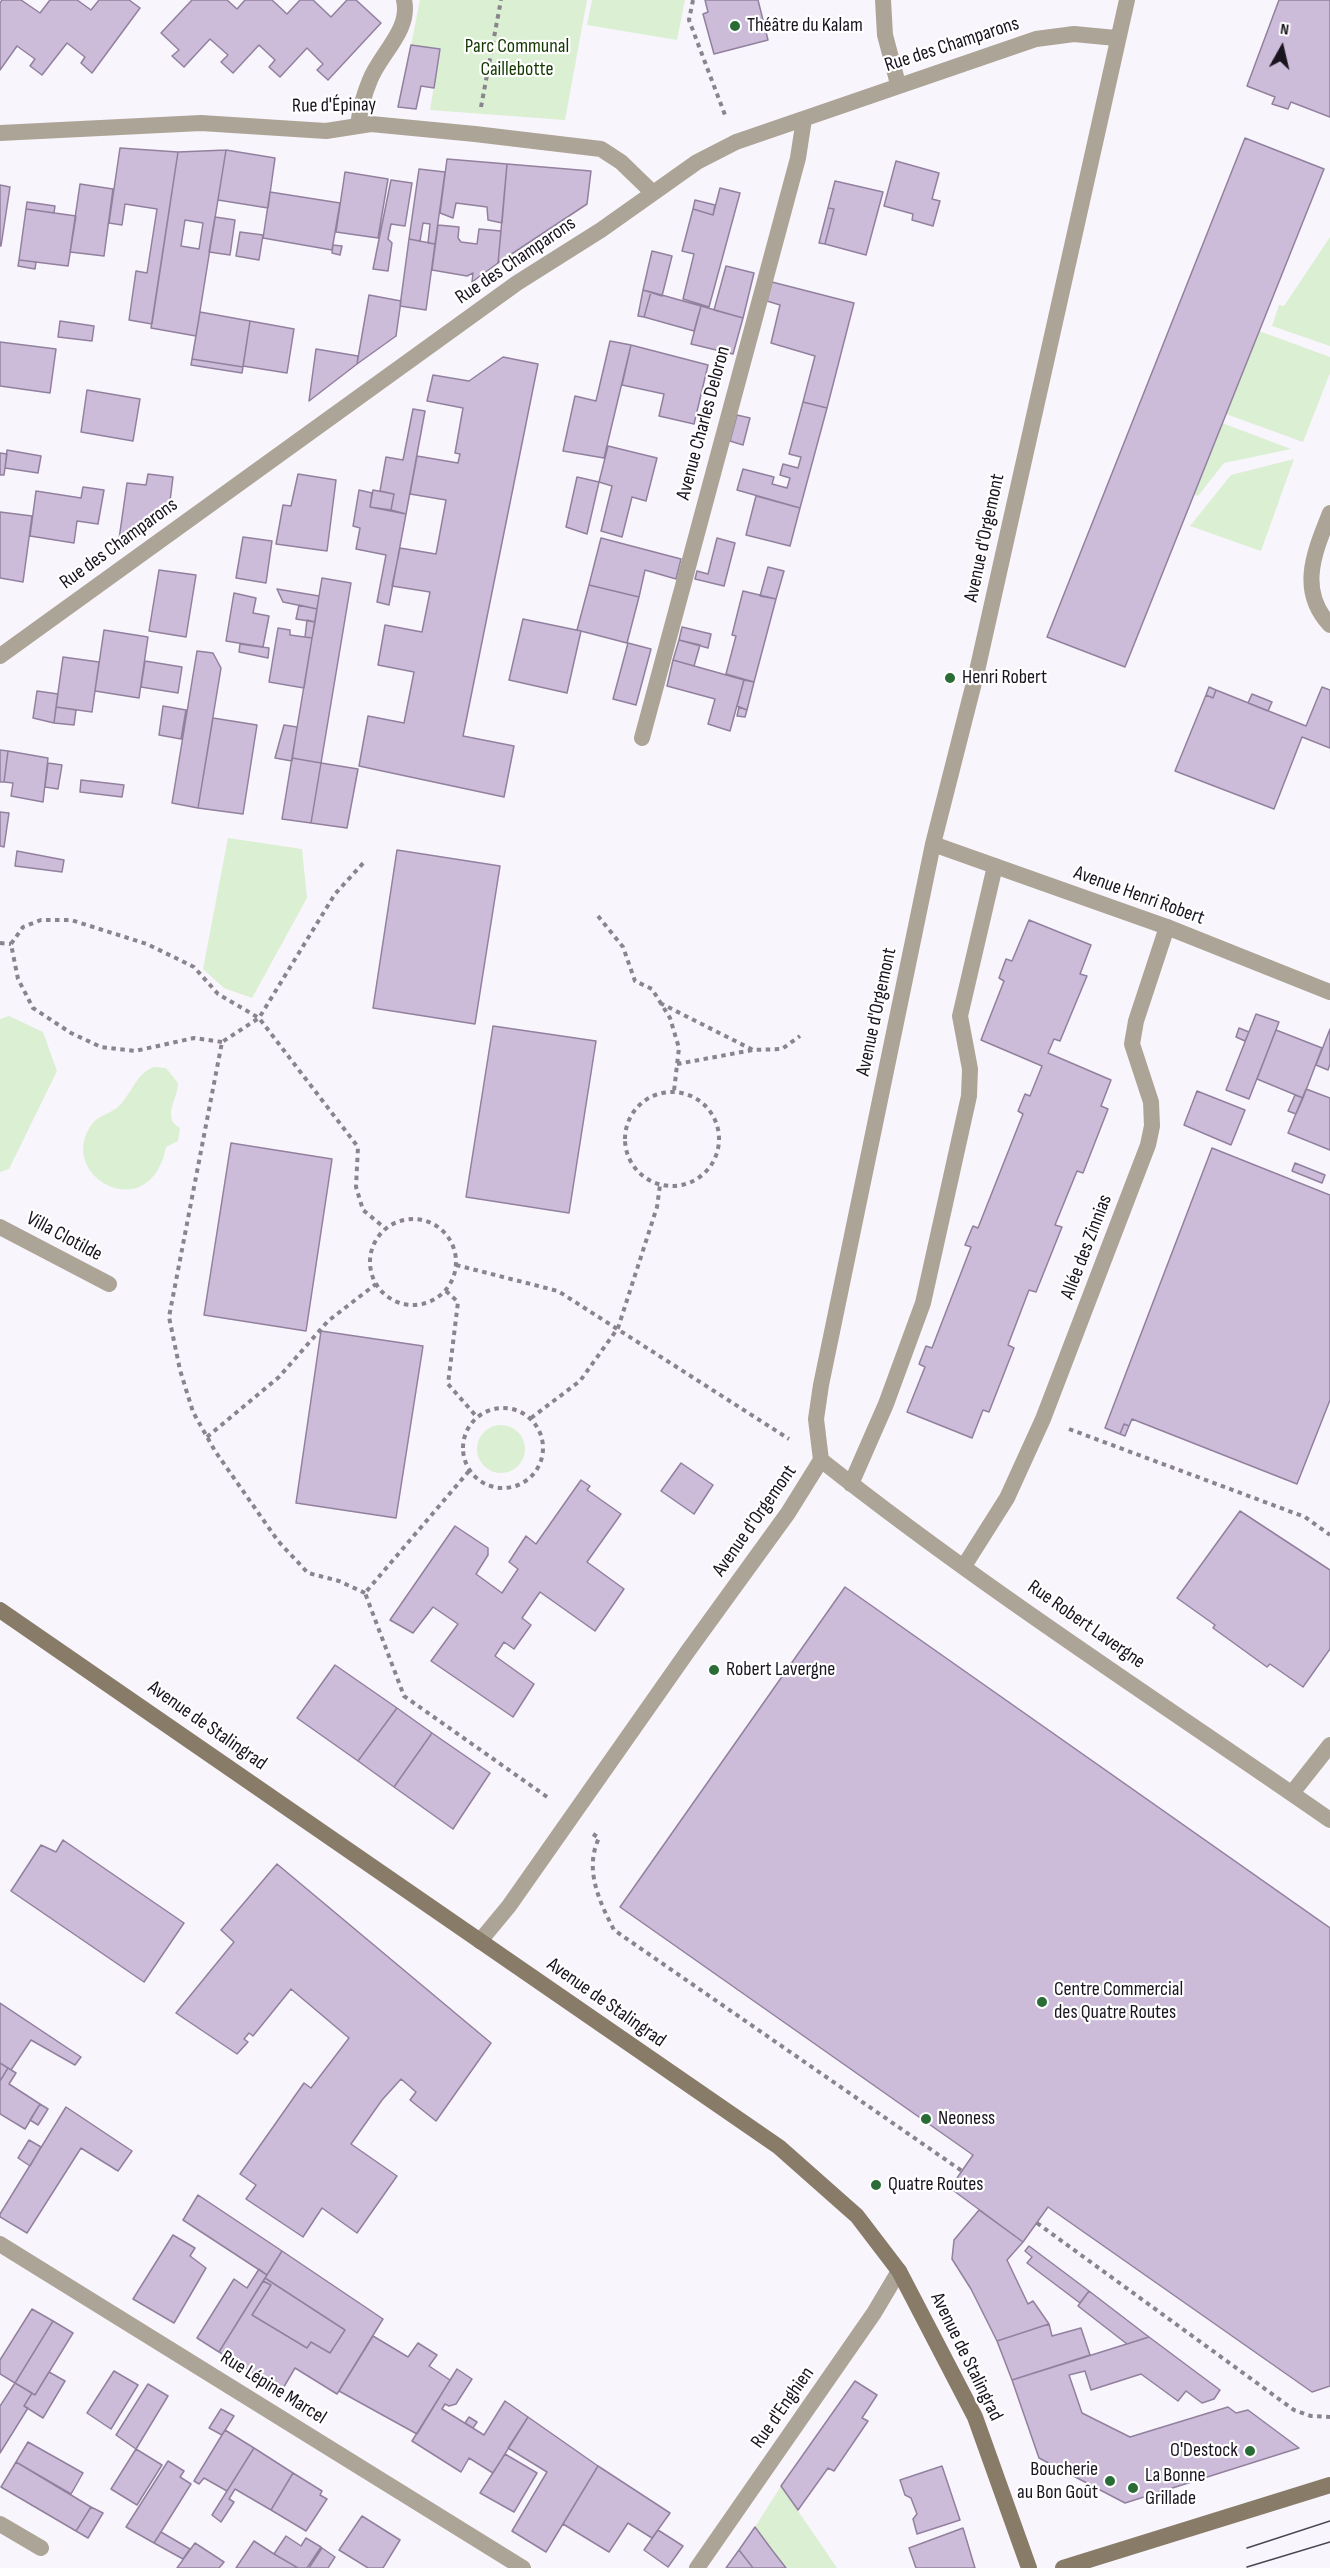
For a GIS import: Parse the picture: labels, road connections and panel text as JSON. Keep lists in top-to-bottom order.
{
  "streets": {
    "main road": ["Avenue de Stalingrad"],
    "street": [
      "Rue des Champarons",
      "Rue d'Épinay",
      "Avenue Charles Deloron",
      "Avenue d'Orgemont",
      "Avenue Henri Robert",
      "Villa Clotilde",
      "Allée des Zinnias",
      "Rue Robert Lavergne",
      "Rue Lépine Marcel",
      "Rue d'Enghien"
    ]
  },
  "crossings": [
    ["Rue des Champarons", "Rue d'Épinay"],
    ["Rue des Champarons", "Avenue Charles Deloron"],
    ["Rue des Champarons", "Avenue d'Orgemont"],
    ["Avenue d'Orgemont", "Avenue Henri Robert"],
    ["Avenue d'Orgemont", "Rue Robert Lavergne"],
    ["Avenue d'Orgemont", "Avenue de Stalingrad"],
    ["Avenue Henri Robert", "Allée des Zinnias"],
    ["Allée des Zinnias", "Rue Robert Lavergne"],
    ["Avenue de Stalingrad", "Rue d'Enghien"]
  ],
  "parks": ["Parc Communal Caillebotte"],
  "places": [
    "Théâtre du Kalam",
    "Henri Robert",
    "Robert Lavergne",
    "Centre Commercial des Quatre Routes",
    "Neoness",
    "Quatre Routes",
    "O'Destock",
    "Boucherie au Bon Goût",
    "La Bonne Grillade"
  ],
  "north": "top"
}
